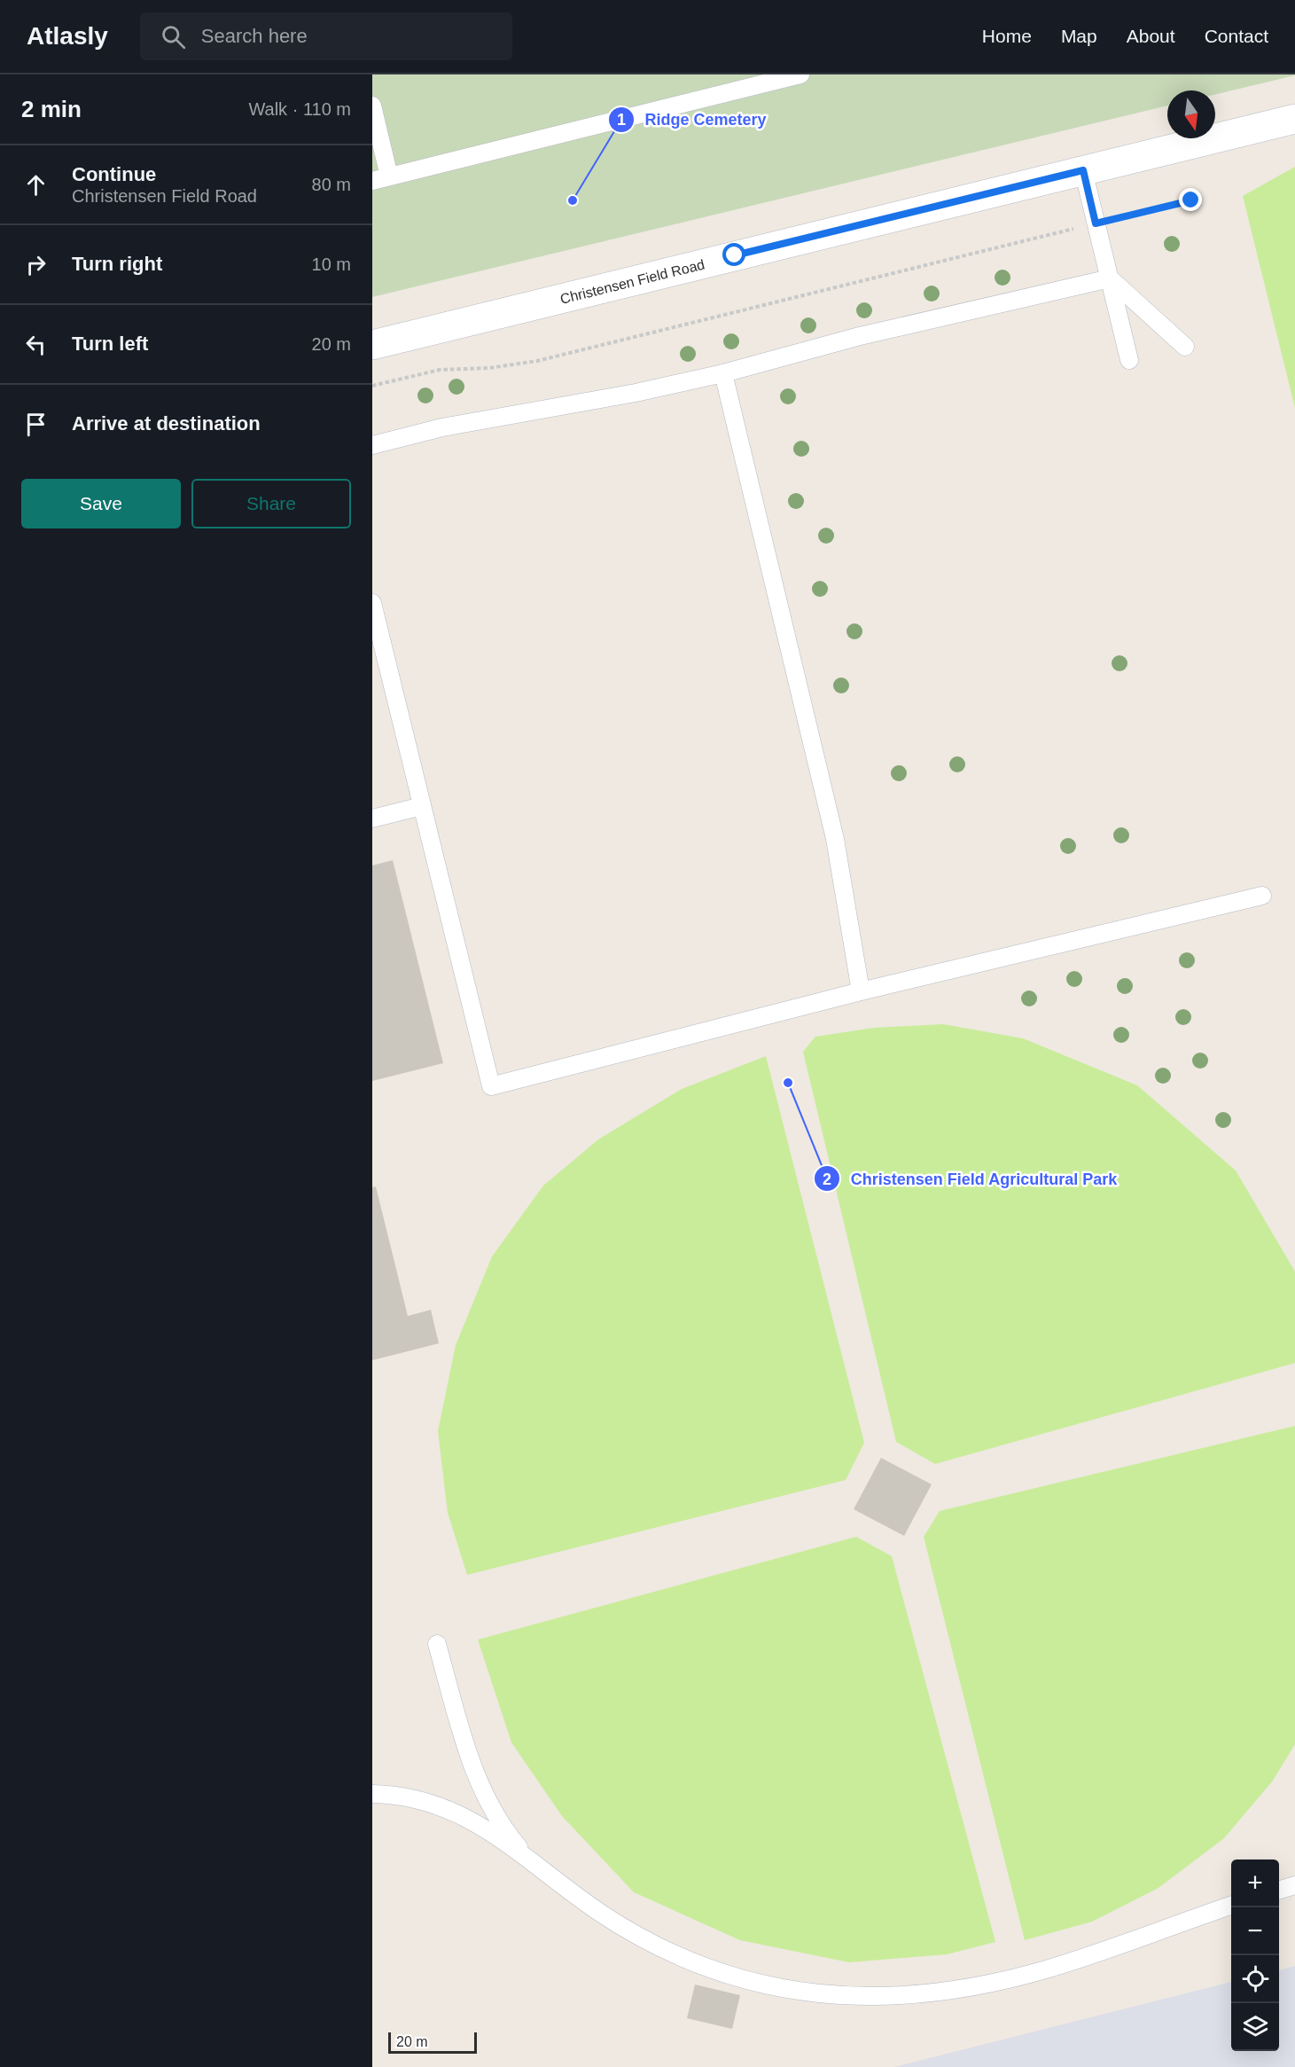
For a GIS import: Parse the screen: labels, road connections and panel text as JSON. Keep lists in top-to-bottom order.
{
  "streets": {
    "street": ["Christensen Field Road"]
  },
  "places": ["Ridge Cemetery", "Christensen Field Agricultural Park"],
  "scale_bar": "20 m",
  "north": "bottom",
  "page": {
    "header": "Atlasly",
    "search": "Search here",
    "nav": [
      "Home",
      "Map",
      "About",
      "Contact"
    ],
    "heading": ["2 min", "Walk · 110 m"],
    "list": [
      ["Continue", "Christensen Field Road", "80 m"],
      ["Turn right", "10 m"],
      ["Turn left", "20 m"],
      "Arrive at destination"
    ],
    "buttons": ["Save", "Share"],
    "map_buttons": ["+", "−"],
    "scale": "20 m"
  }
}
